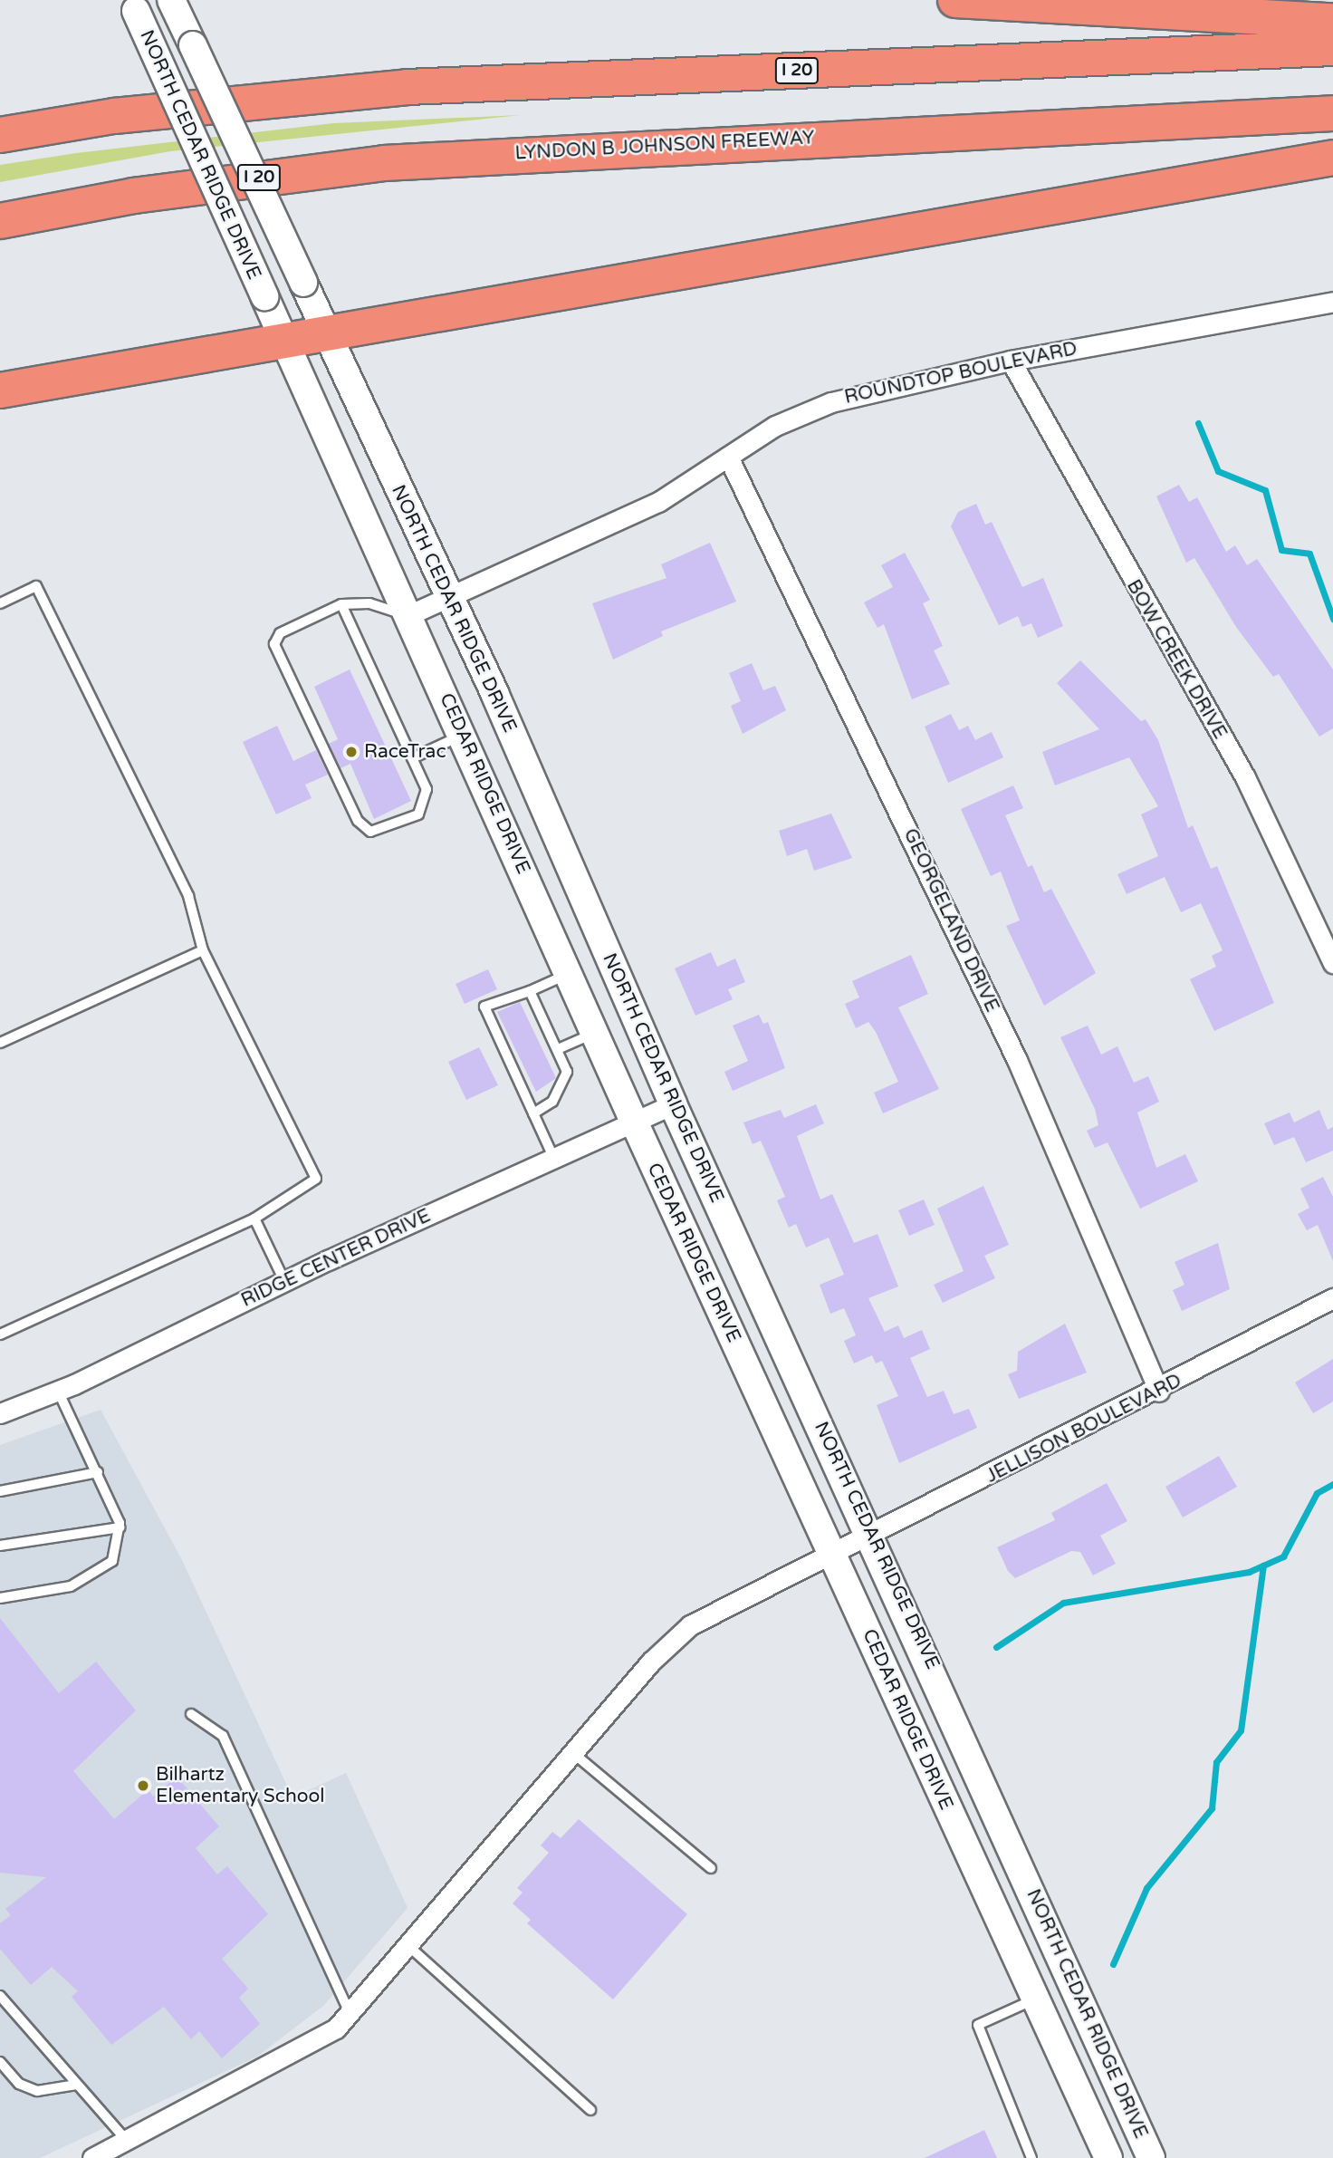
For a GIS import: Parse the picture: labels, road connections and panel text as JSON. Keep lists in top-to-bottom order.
{
  "streets": {
    "highway": ["I 20", "LYNDON B JOHNSON FREEWAY"],
    "main road": ["NORTH CEDAR RIDGE DRIVE", "CEDAR RIDGE DRIVE"],
    "street": [
      "ROUNDTOP BOULEVARD",
      "BOW CREEK DRIVE",
      "GEORGELAND DRIVE",
      "RIDGE CENTER DRIVE",
      "JELLISON BOULEVARD"
    ]
  },
  "crossings": [
    ["NORTH CEDAR RIDGE DRIVE", "ROUNDTOP BOULEVARD"],
    ["NORTH CEDAR RIDGE DRIVE", "CEDAR RIDGE DRIVE"],
    ["NORTH CEDAR RIDGE DRIVE", "RIDGE CENTER DRIVE"],
    ["NORTH CEDAR RIDGE DRIVE", "JELLISON BOULEVARD"],
    ["ROUNDTOP BOULEVARD", "BOW CREEK DRIVE"],
    ["ROUNDTOP BOULEVARD", "CEDAR RIDGE DRIVE"],
    ["ROUNDTOP BOULEVARD", "GEORGELAND DRIVE"],
    ["CEDAR RIDGE DRIVE", "RIDGE CENTER DRIVE"],
    ["CEDAR RIDGE DRIVE", "JELLISON BOULEVARD"],
    ["GEORGELAND DRIVE", "JELLISON BOULEVARD"]
  ],
  "places": ["RaceTrac", "Bilhartz Elementary School"]
}
